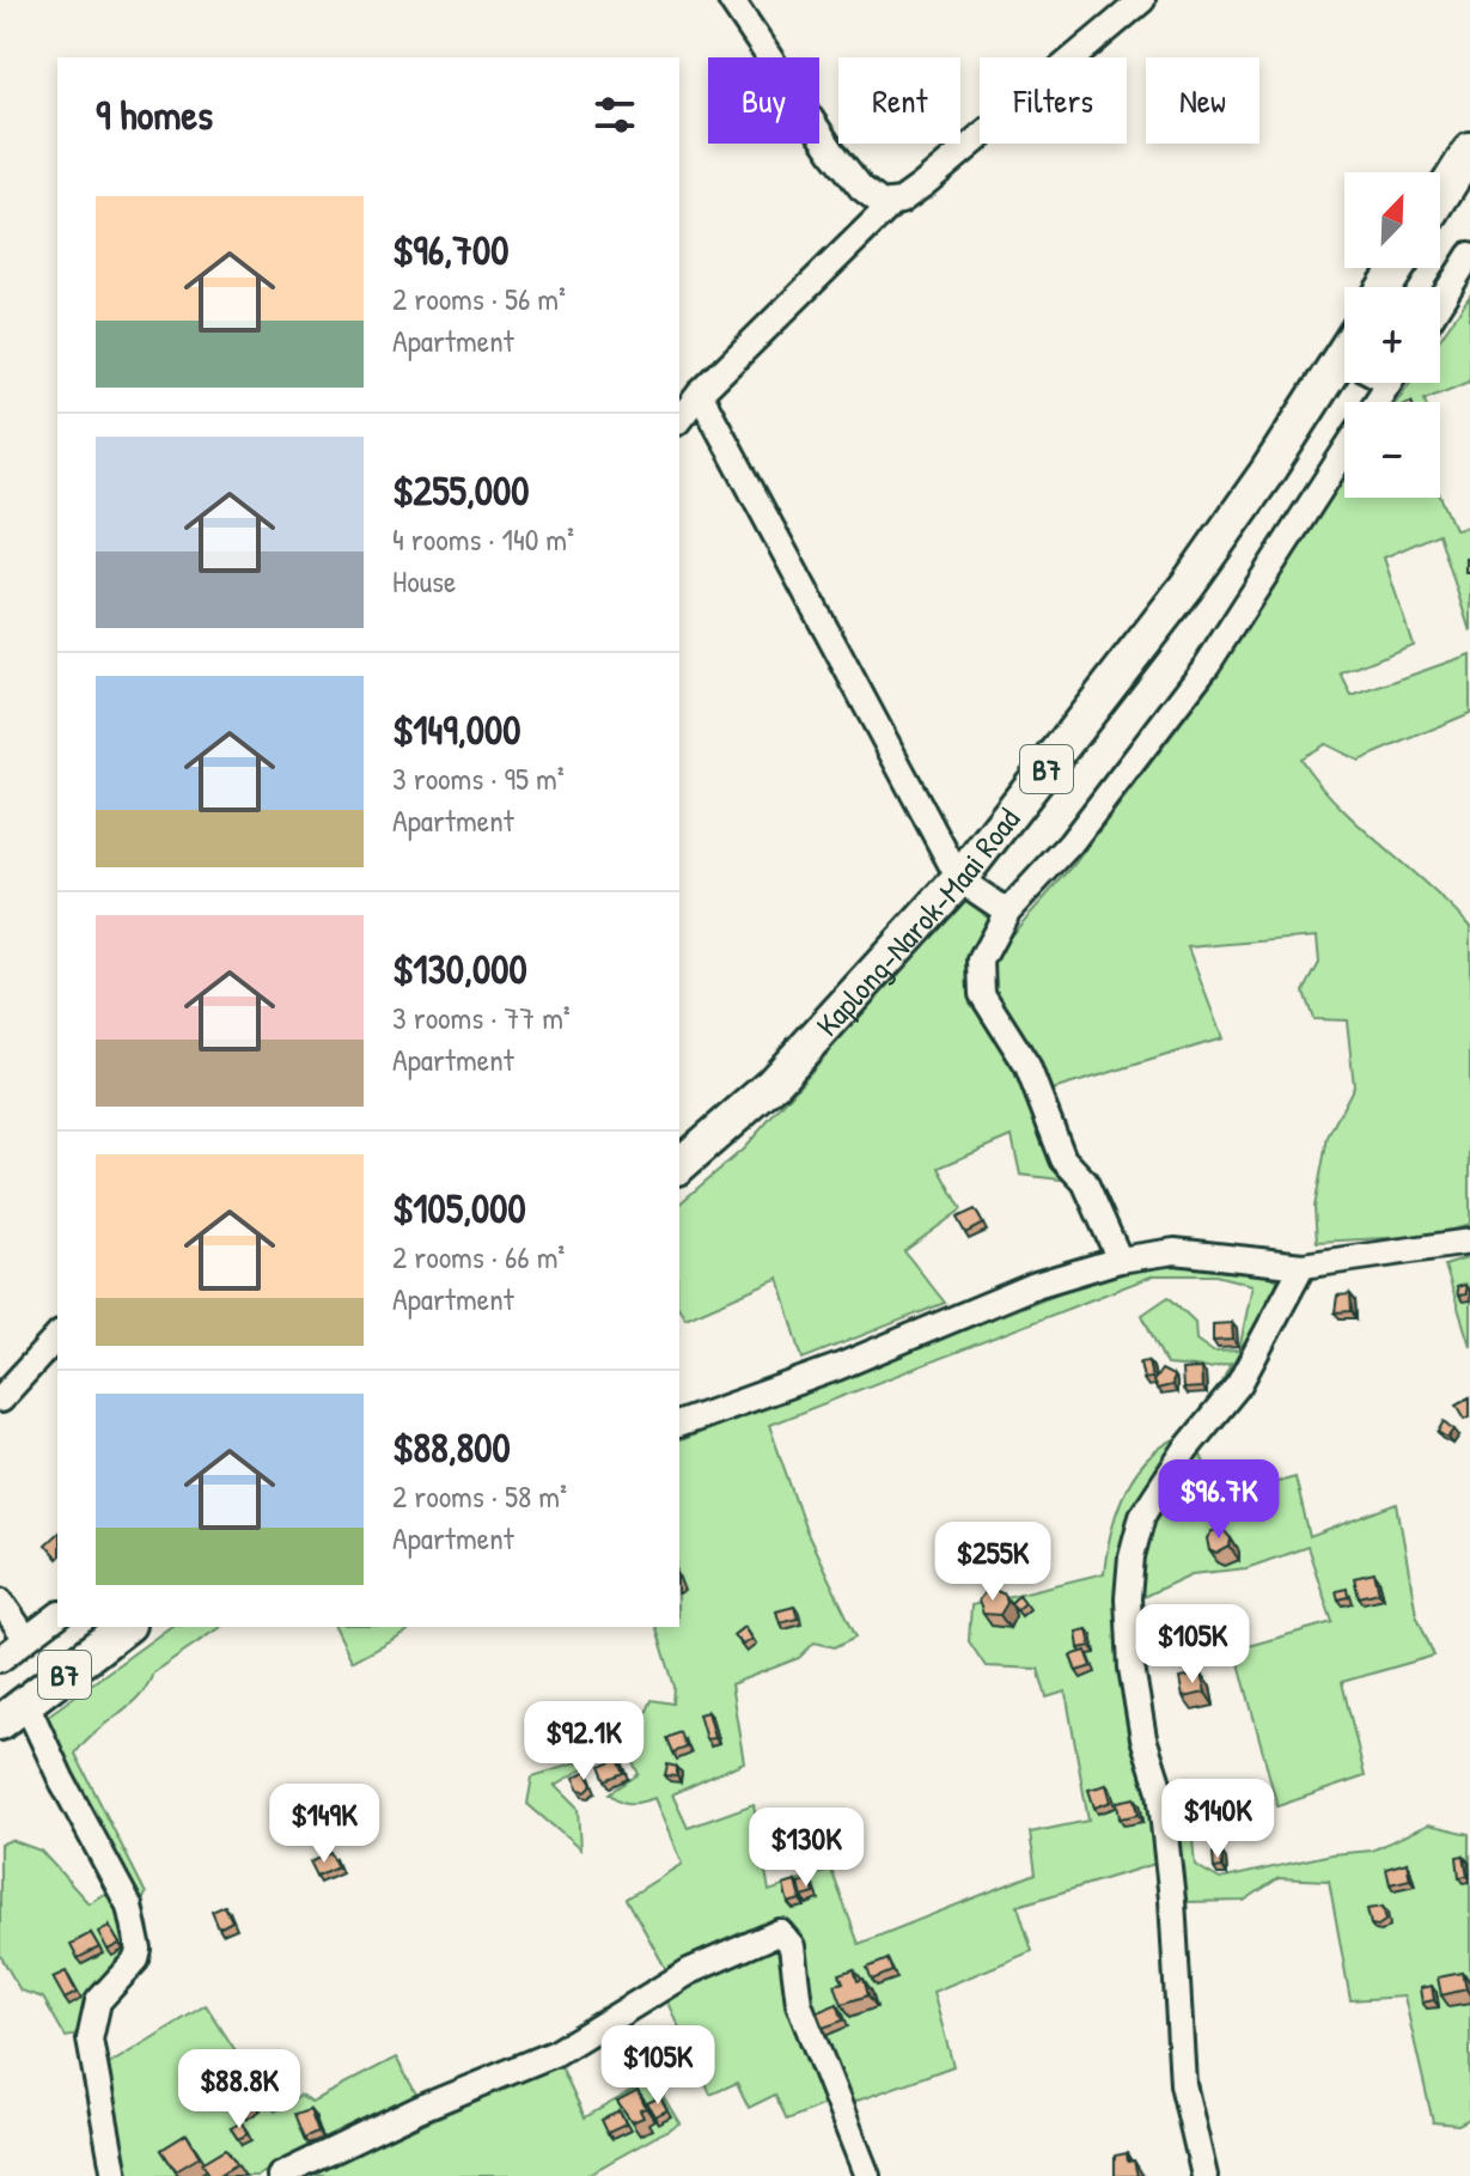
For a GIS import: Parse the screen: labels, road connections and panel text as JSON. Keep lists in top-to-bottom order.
{
  "streets": {
    "highway": ["B7", "Kaplong-Narok-Maai Road"]
  },
  "north": "top right",
  "page": {
    "chip": [
      "Buy",
      "Rent",
      "Filters",
      "New"
    ],
    "heading": "9 homes",
    "map_buttons": ["+", "−"],
    "list": [
      {
        "name": "$96,700",
        "note": "2 rooms · 56 m² · Apartment"
      },
      {
        "name": "$255,000",
        "note": "4 rooms · 140 m² · House"
      },
      {
        "name": "$149,000",
        "note": "3 rooms · 95 m² · Apartment"
      },
      {
        "name": "$130,000",
        "note": "3 rooms · 77 m² · Apartment"
      },
      {
        "name": "$105,000",
        "note": "2 rooms · 66 m² · Apartment"
      },
      {
        "name": "$88,800",
        "note": "2 rooms · 58 m² · Apartment"
      }
    ],
    "price": [
      "$96.7K",
      "$255K",
      "$105K",
      "$92.1K",
      "$140K",
      "$149K",
      "$130K",
      "$105K",
      "$88.8K"
    ]
  }
}
